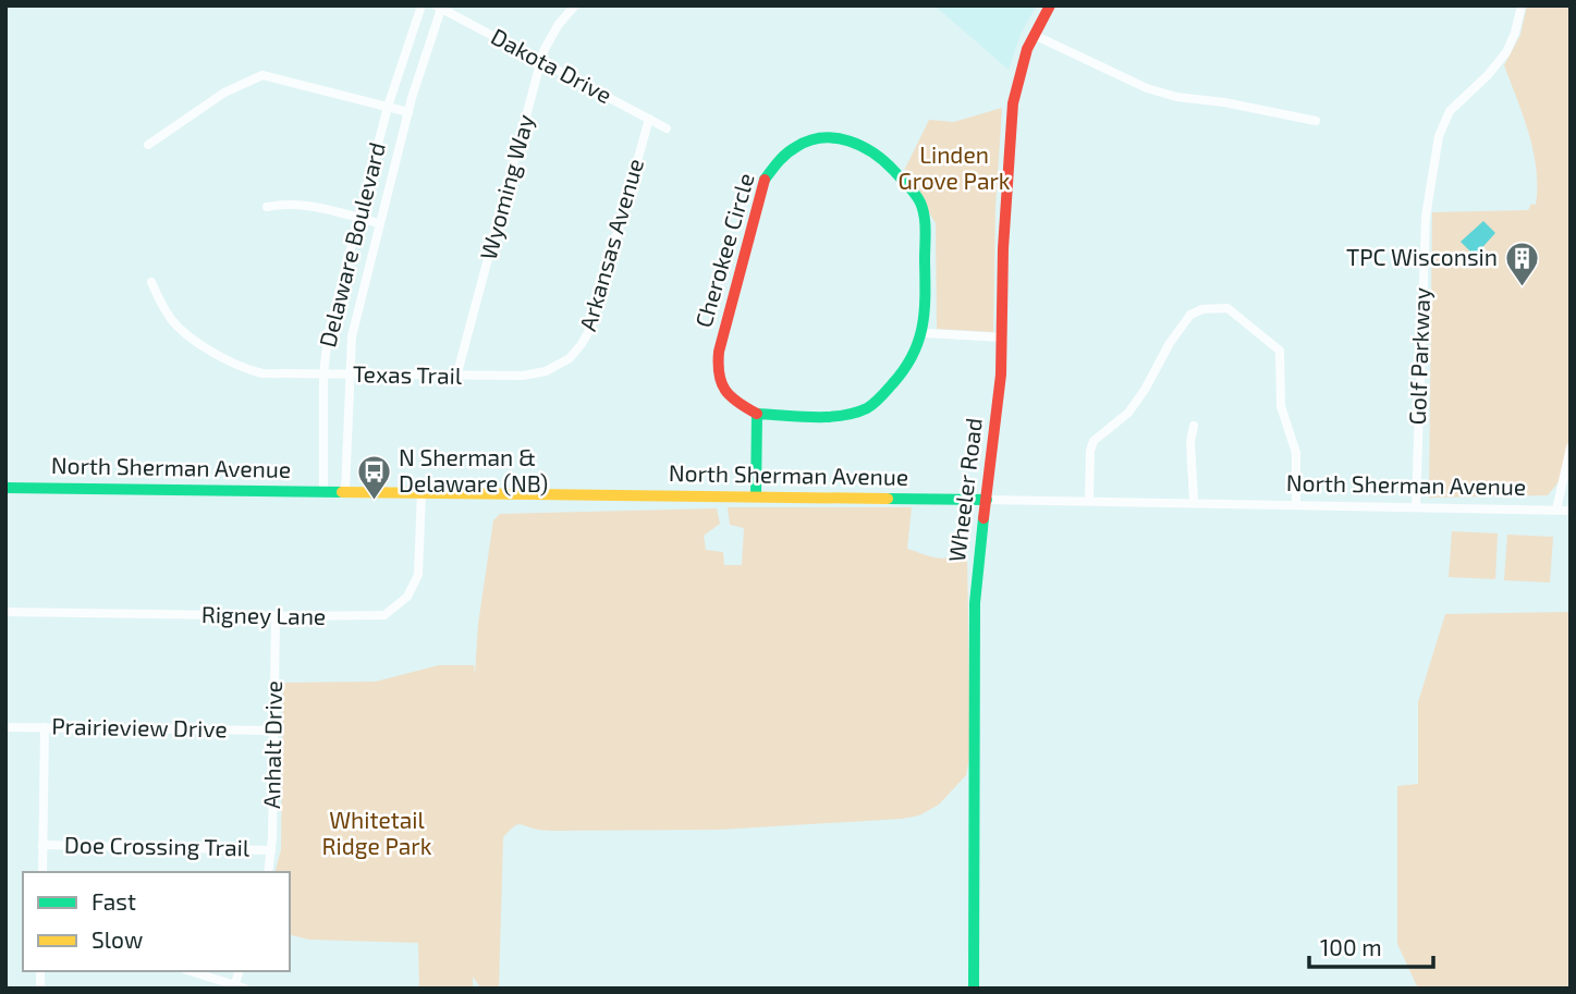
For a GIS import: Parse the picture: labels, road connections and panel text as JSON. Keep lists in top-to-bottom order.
{
  "streets": {
    "street": [
      "Dakota Drive",
      "Wyoming Way",
      "Delaware Boulevard",
      "Arkansas Avenue",
      "Cherokee Circle",
      "Golf Parkway",
      "Texas Trail",
      "North Sherman Avenue",
      "Wheeler Road",
      "Rigney Lane",
      "Prairieview Drive",
      "Anhalt Drive",
      "Doe Crossing Trail"
    ]
  },
  "crossings": [
    ["Dakota Drive", "Wyoming Way"],
    ["Dakota Drive", "Delaware Boulevard"],
    ["Dakota Drive", "Arkansas Avenue"],
    ["Wyoming Way", "Texas Trail"],
    ["Delaware Boulevard", "Texas Trail"],
    ["Delaware Boulevard", "North Sherman Avenue"],
    ["Arkansas Avenue", "Texas Trail"],
    ["Golf Parkway", "North Sherman Avenue"],
    ["North Sherman Avenue", "Wheeler Road"],
    ["North Sherman Avenue", "Rigney Lane"],
    ["Rigney Lane", "Anhalt Drive"],
    ["Prairieview Drive", "Anhalt Drive"],
    ["Anhalt Drive", "Doe Crossing Trail"]
  ],
  "parks": ["Linden Grove Park", "Whitetail Ridge Park"],
  "places": {
    "building": ["TPC Wisconsin"],
    "bus stop": ["N Sherman & Delaware (NB)"]
  },
  "legend": ["Fast", "Slow"],
  "scale_bar": "100 m"
}
